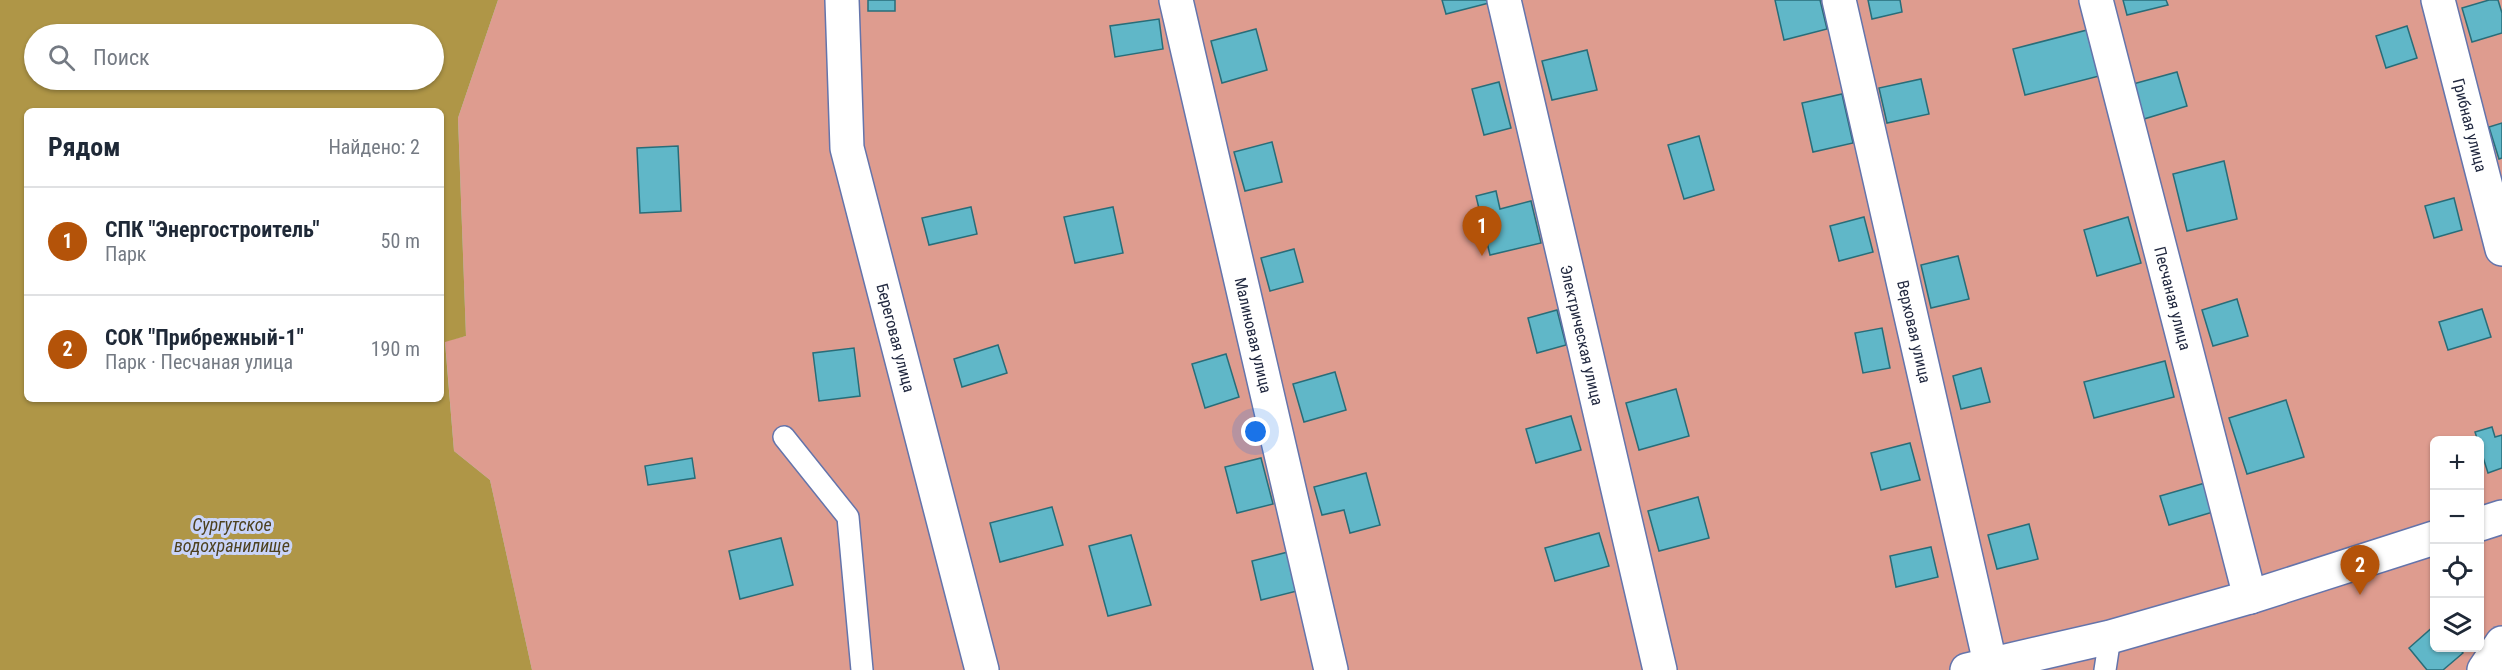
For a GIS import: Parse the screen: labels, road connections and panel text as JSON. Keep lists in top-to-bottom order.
{
  "streets": {
    "street": [
      "Грибная улица",
      "Песчаная улица",
      "Верховая улица",
      "Малиновая улица",
      "Электрическая улица",
      "Береговая улица"
    ]
  },
  "water": ["Сургутское водохранилище"],
  "page": {
    "search": "Поиск",
    "heading": ["Рядом", "Найдено: 2"],
    "list": [
      {
        "mark": "1",
        "name": "СПК \"Энергостроитель\"",
        "note": "Парк",
        "value": "50 m"
      },
      {
        "mark": "2",
        "name": "СОК \"Прибрежный-1\"",
        "note": "Парк · Песчаная улица",
        "value": "190 m"
      }
    ],
    "pins": ["1", "2"],
    "map_buttons": ["+", "−"]
  }
}
